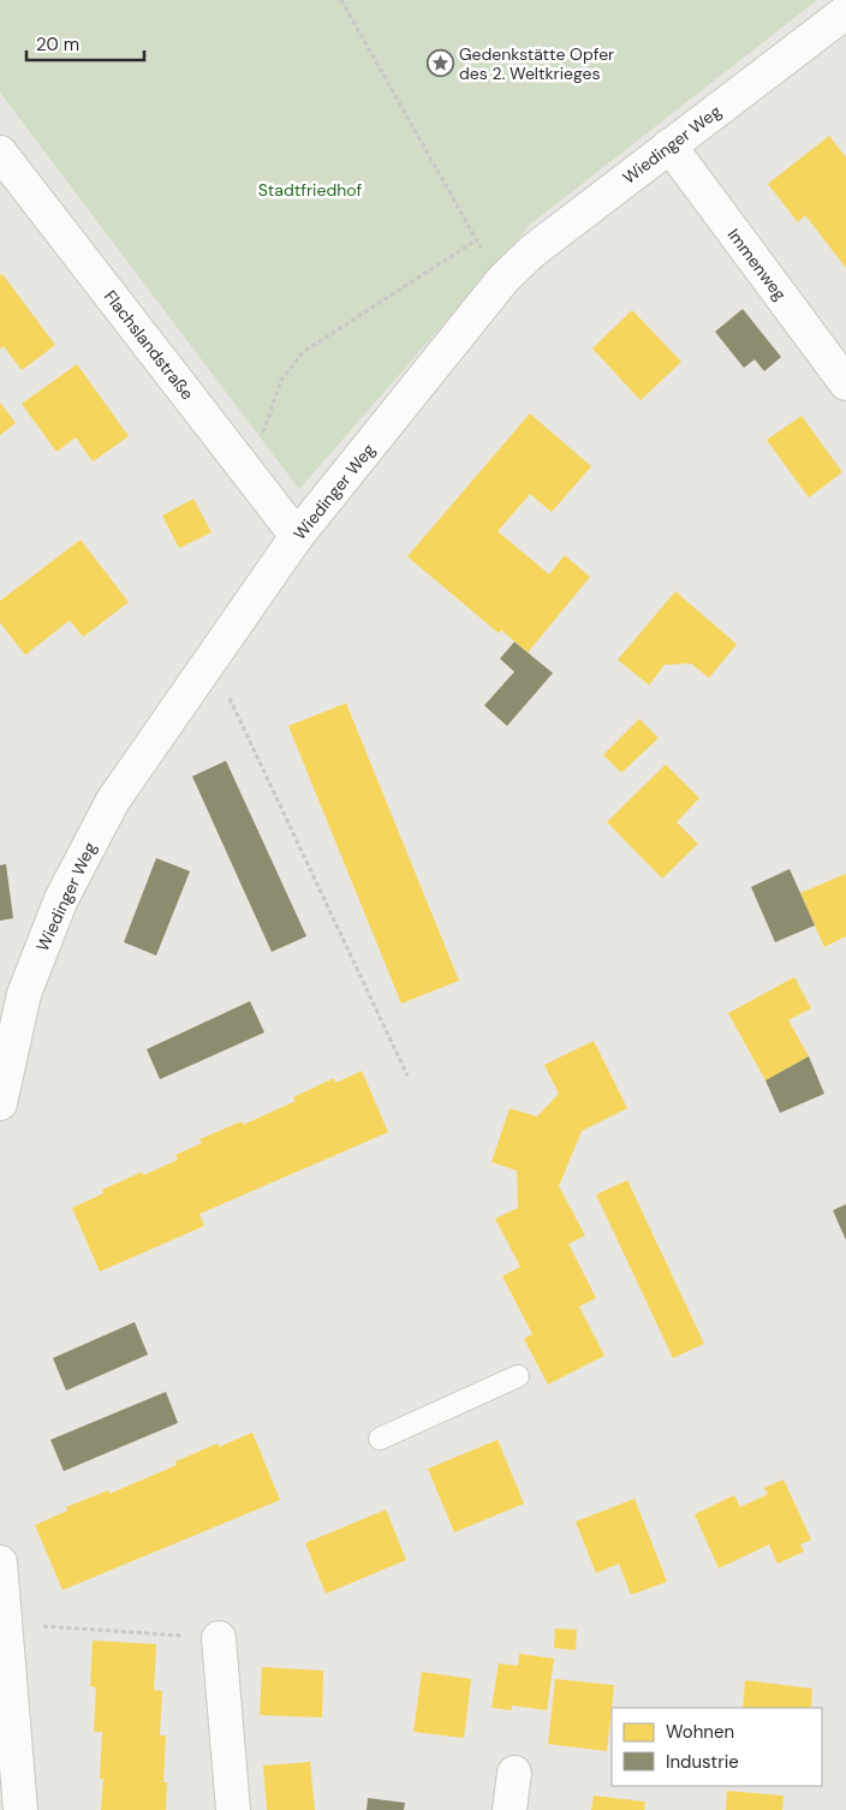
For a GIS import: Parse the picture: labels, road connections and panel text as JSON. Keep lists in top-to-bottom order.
{
  "streets": {
    "street": ["Wiedinger Weg", "Immenweg", "Flachslandstraße"]
  },
  "crossings": [
    ["Wiedinger Weg", "Immenweg"],
    ["Wiedinger Weg", "Flachslandstraße"]
  ],
  "parks": ["Stadtfriedhof"],
  "places": {
    "place": ["Gedenkstätte Opfer des 2. Weltkrieges"]
  },
  "legend": ["Wohnen", "Industrie"],
  "scale_bar": "20 m"
}
